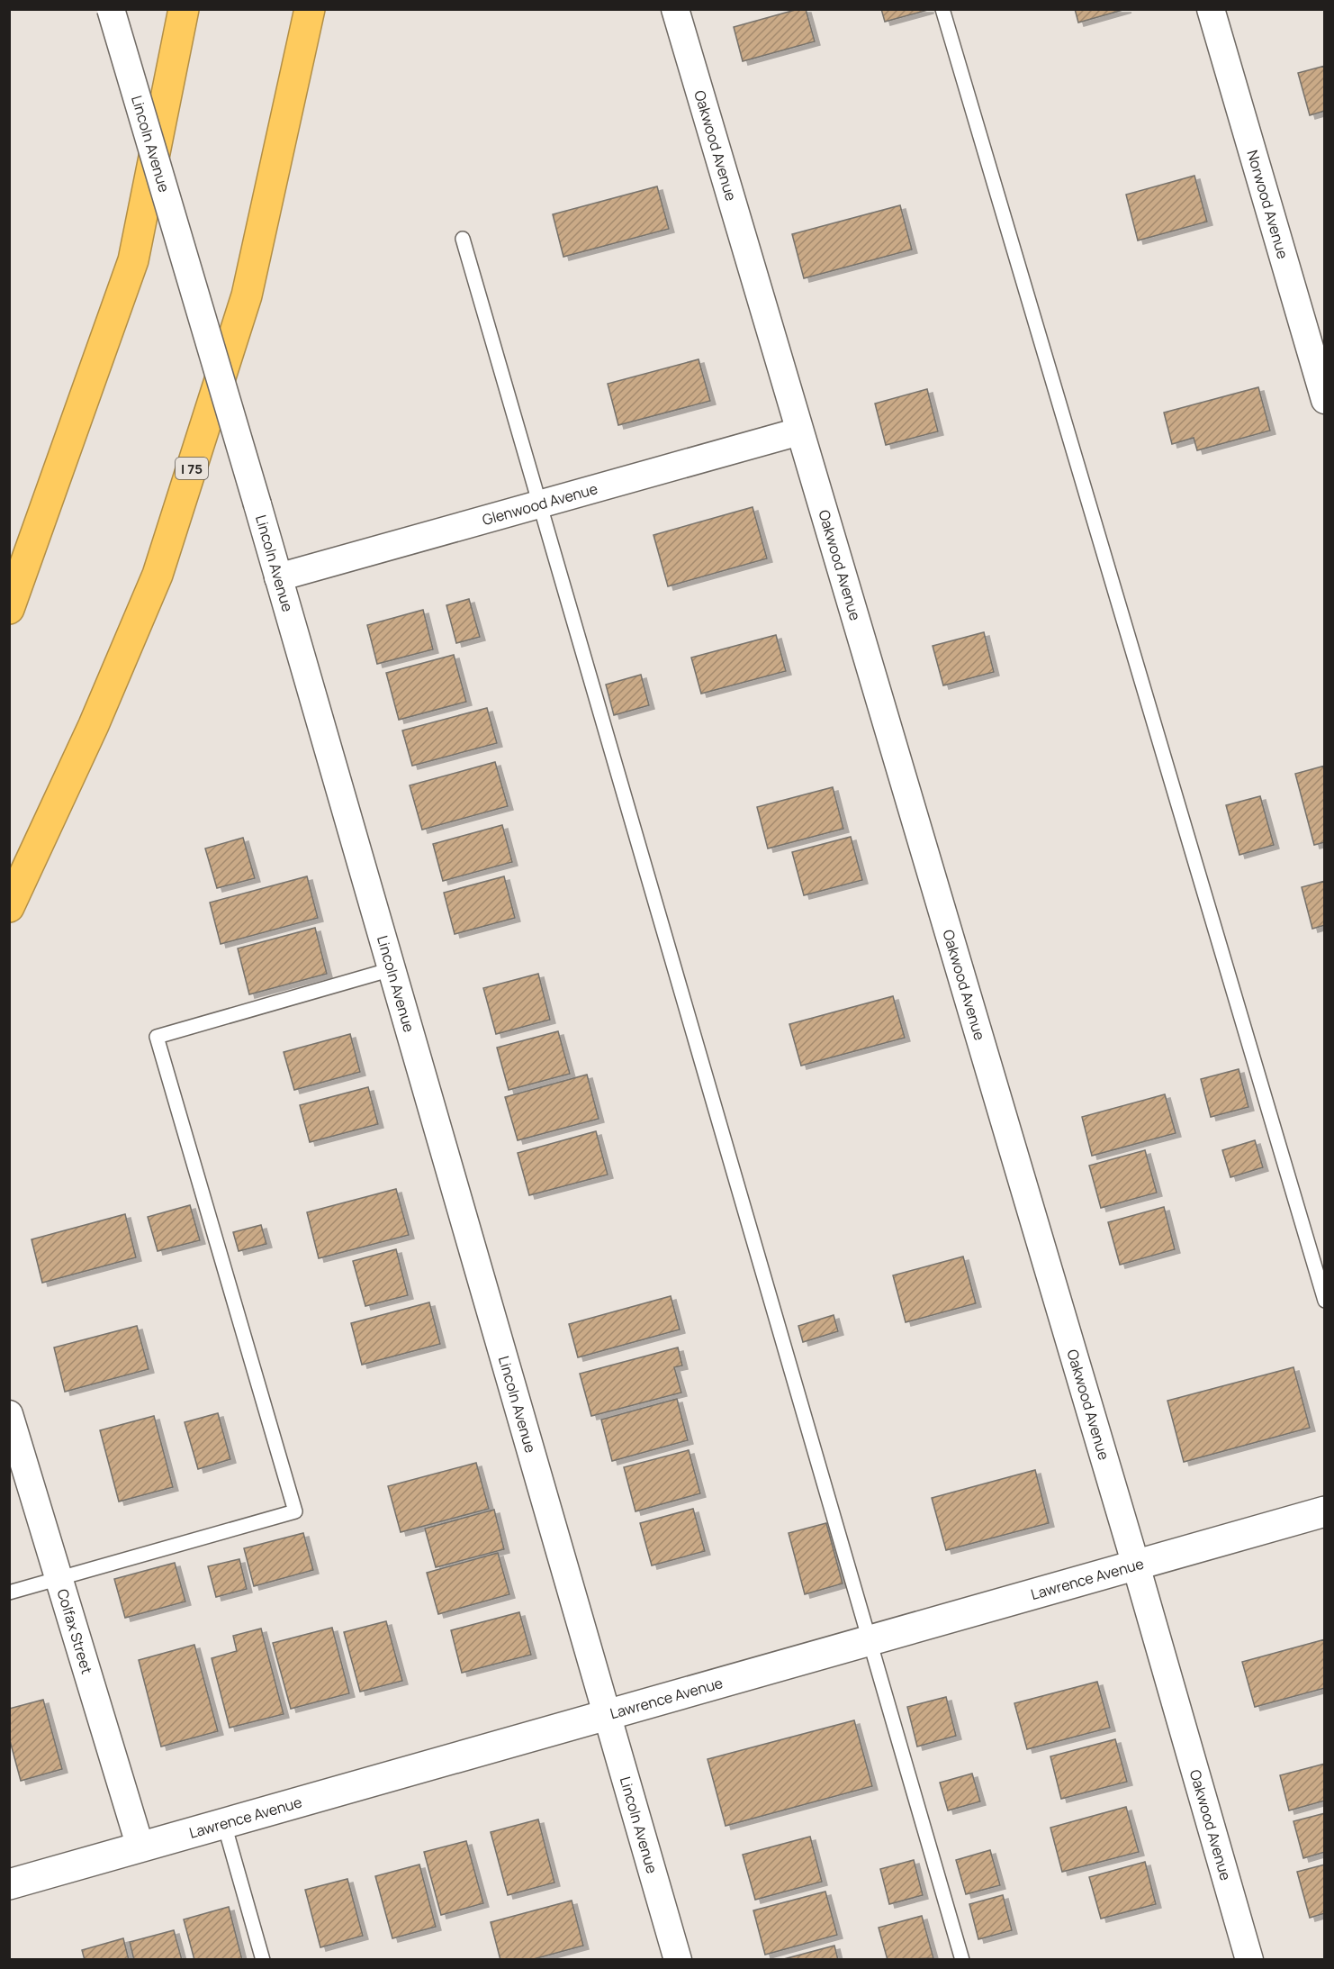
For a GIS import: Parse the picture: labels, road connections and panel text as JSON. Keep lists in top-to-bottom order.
{
  "streets": {
    "highway": ["I 75"],
    "street": [
      "Lincoln Avenue",
      "Oakwood Avenue",
      "Norwood Avenue",
      "Glenwood Avenue",
      "Lawrence Avenue",
      "Colfax Street"
    ]
  },
  "crossings": [
    ["Lincoln Avenue", "Glenwood Avenue"],
    ["Lincoln Avenue", "Lawrence Avenue"],
    ["Oakwood Avenue", "Glenwood Avenue"],
    ["Oakwood Avenue", "Lawrence Avenue"],
    ["Lawrence Avenue", "Colfax Street"]
  ]
}
